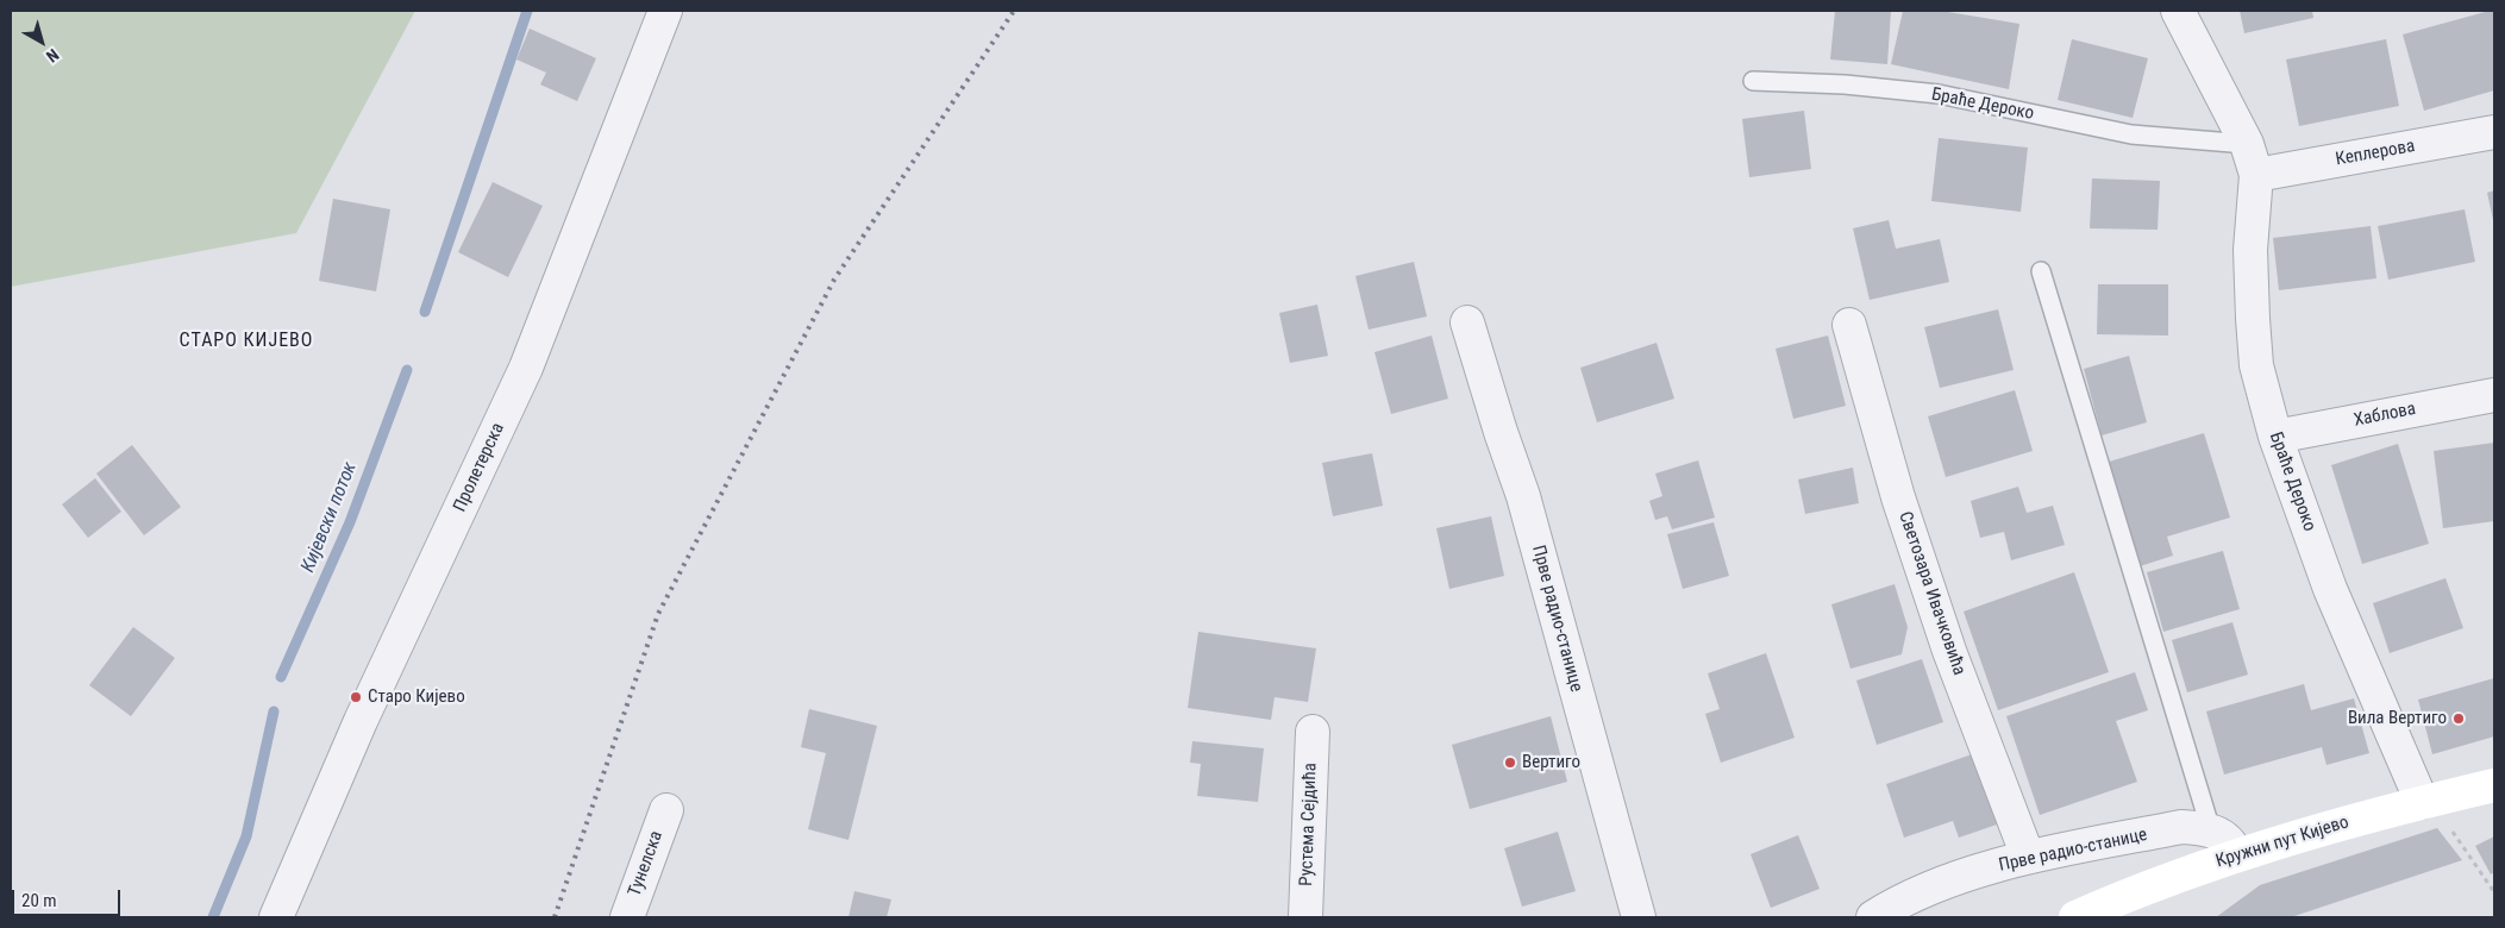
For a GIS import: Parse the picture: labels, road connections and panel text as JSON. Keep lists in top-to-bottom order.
{
  "streets": {
    "main road": ["Кружни пут Кијево"],
    "street": [
      "Браће Дероко",
      "Кеплерова",
      "Хаблова",
      "Пролетерска",
      "Светозара Ивачковића",
      "Прве радио-станице",
      "Рустема Сејдића",
      "Тунелска"
    ]
  },
  "crossings": [
    ["Браће Дероко", "Кеплерова"],
    ["Браће Дероко", "Хаблова"],
    ["Браће Дероко", "Кружни пут Кијево"],
    ["Светозара Ивачковића", "Прве радио-станице"]
  ],
  "districts": ["СТАРО КИЈЕВО"],
  "water": ["Кијевски поток"],
  "places": ["Старо Кијево", "Вила Вертиго", "Вертиго"],
  "scale_bar": "20 m",
  "north": "bottom right"
}
